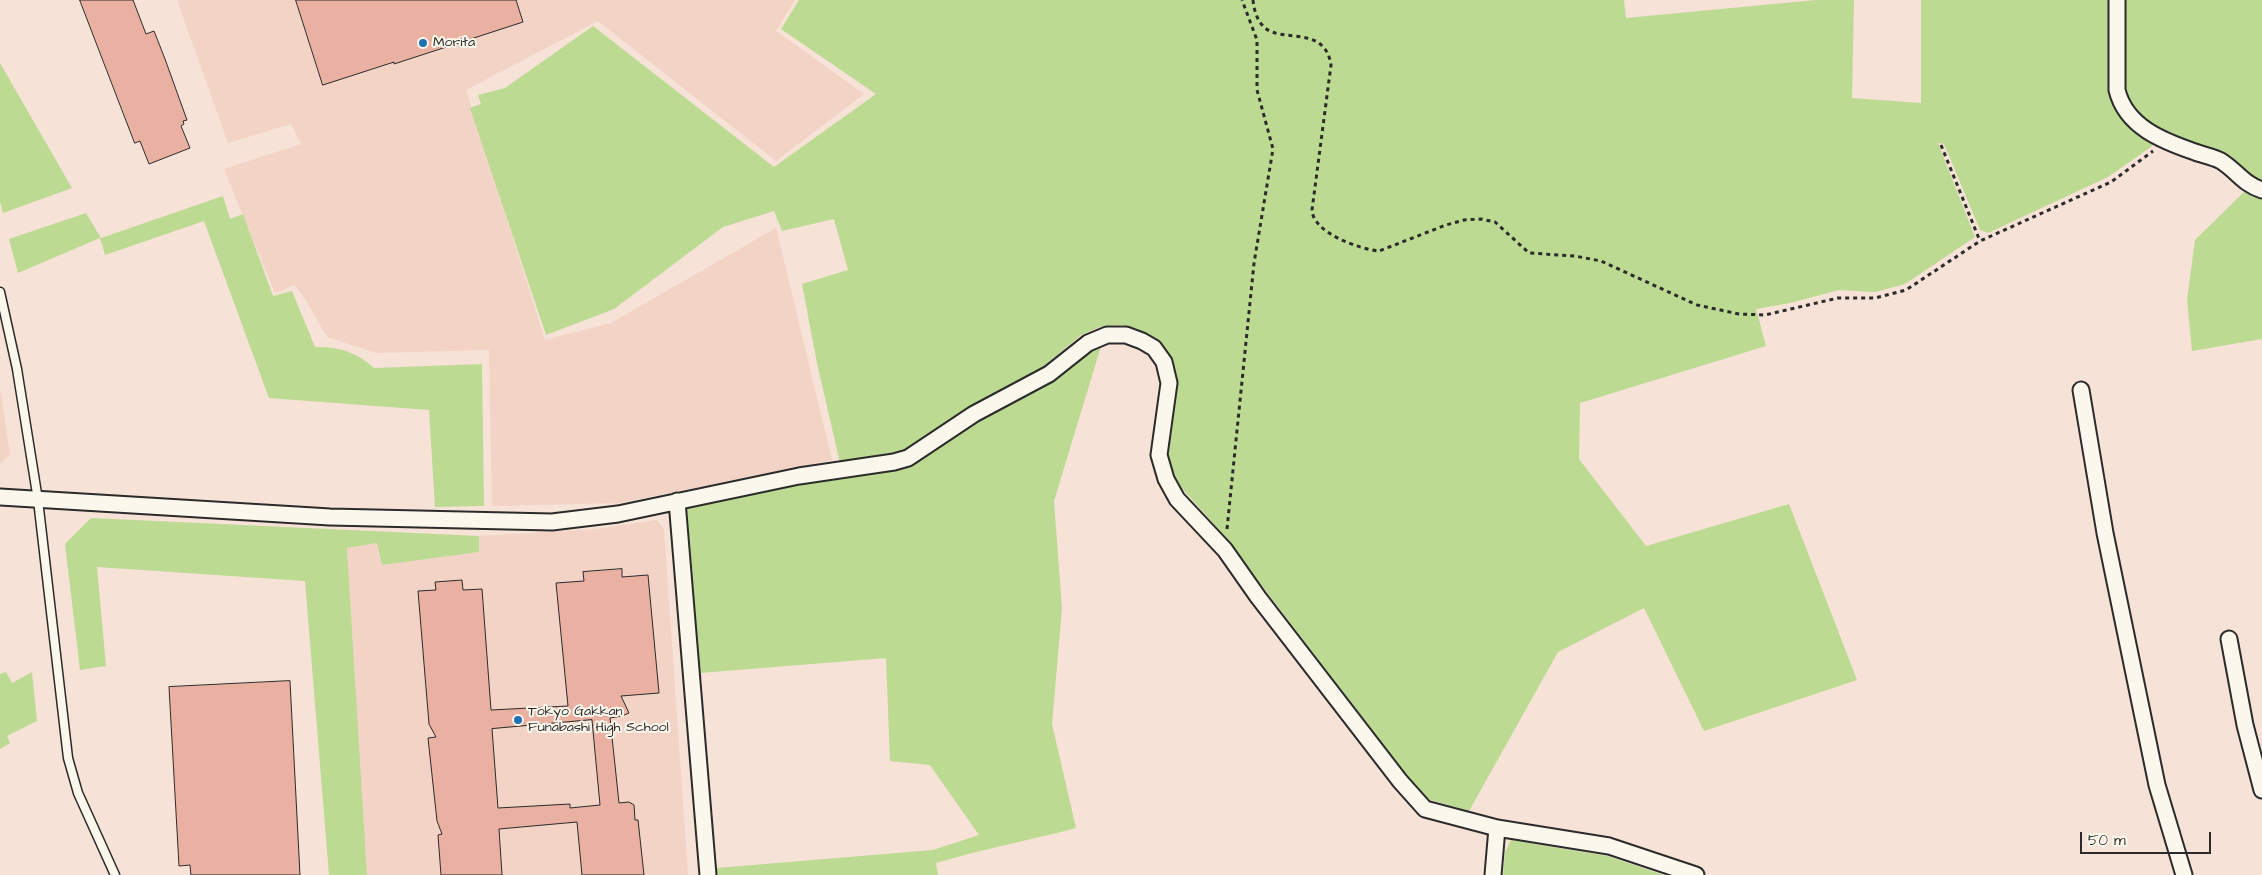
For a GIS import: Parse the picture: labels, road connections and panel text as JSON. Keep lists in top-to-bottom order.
{
  "places": ["Morita", "Tokyo Gakkan Funabashi High School"],
  "scale_bar": "50 m"
}
